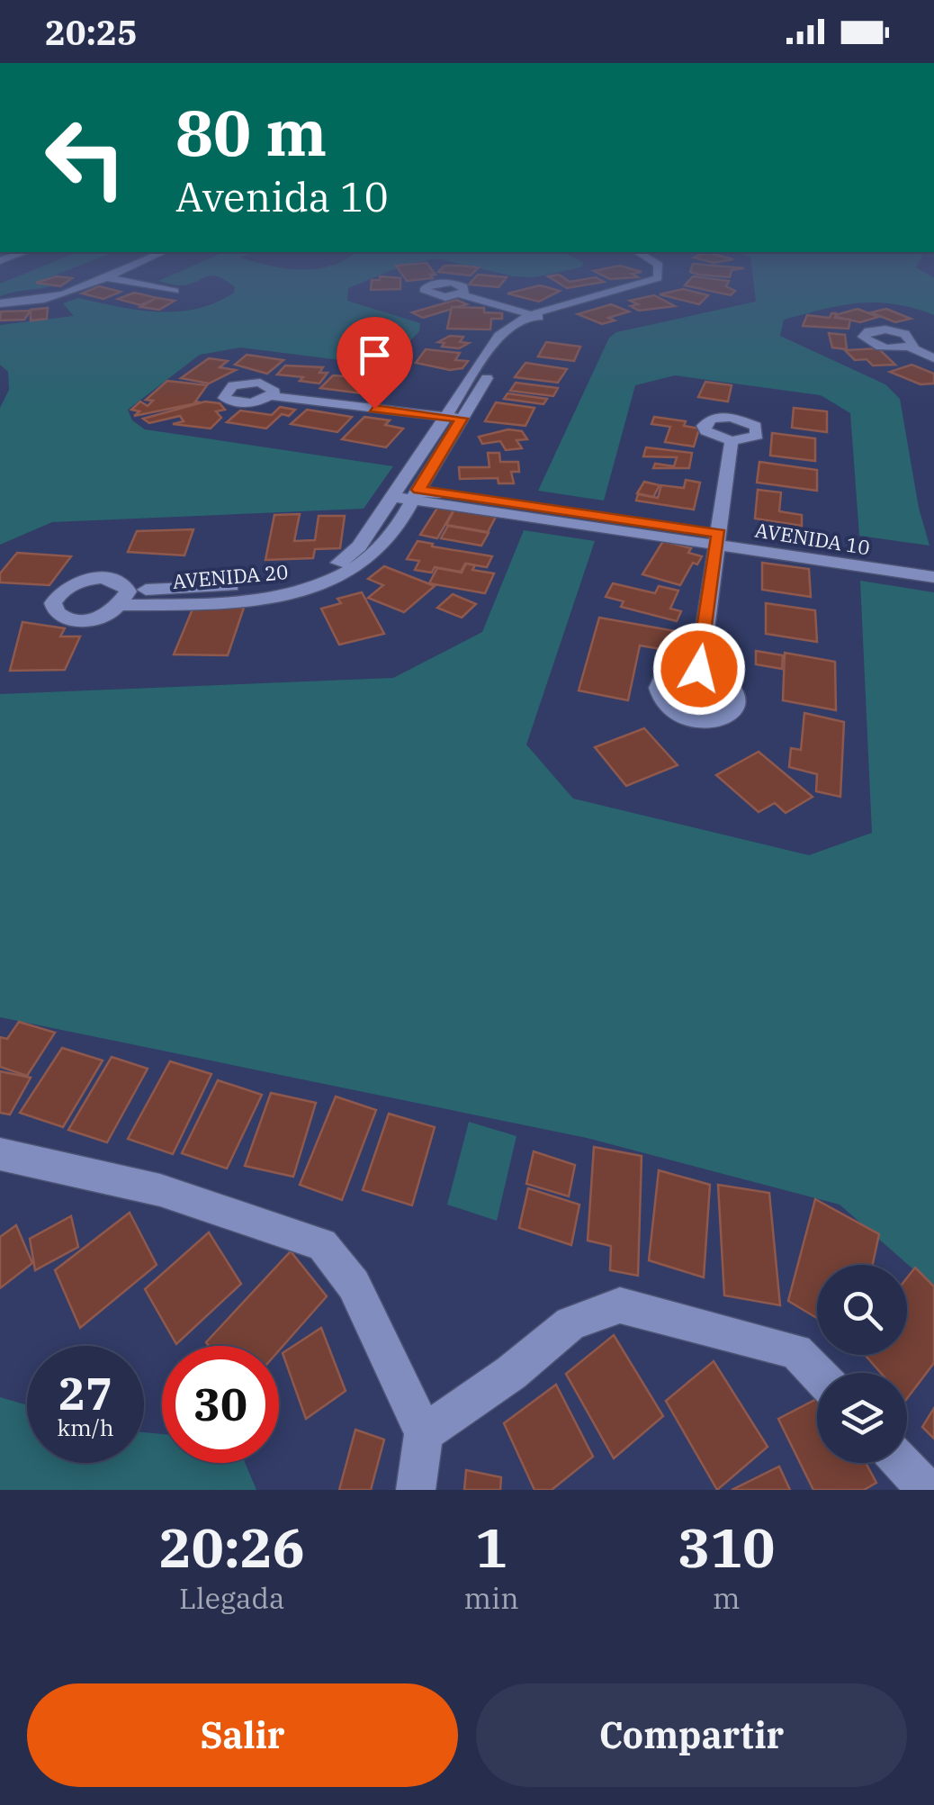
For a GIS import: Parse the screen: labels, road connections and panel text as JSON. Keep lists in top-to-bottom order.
{
  "streets": {
    "street": ["AVENIDA 10", "AVENIDA 20"]
  },
  "crossings": [
    ["AVENIDA 10", "AVENIDA 20"]
  ],
  "page": {
    "status": "20:25",
    "turn": ["80 m", "Avenida 10"],
    "speed": "27 km/h",
    "limit": "30",
    "eta": [
      "20:26",
      "Llegada",
      "1",
      "min",
      "310",
      "m"
    ],
    "buttons": ["Salir", "Compartir"]
  }
}
